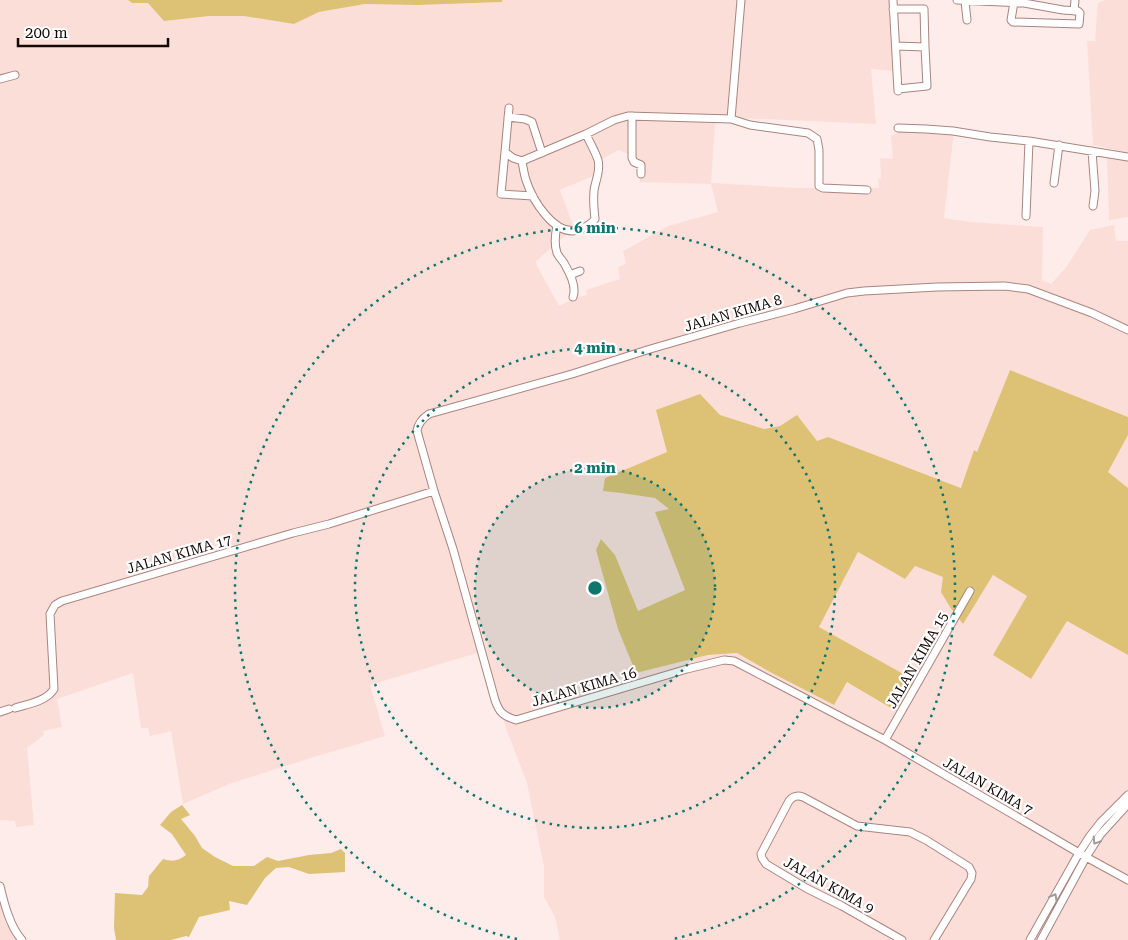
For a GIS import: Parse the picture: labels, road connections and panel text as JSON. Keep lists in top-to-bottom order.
{
  "streets": {
    "street": [
      "JALAN KIMA 8",
      "JALAN KIMA 17",
      "JALAN KIMA 15",
      "JALAN KIMA 16",
      "JALAN KIMA 7",
      "JALAN KIMA 9"
    ]
  },
  "crossings": [
    ["JALAN KIMA 8", "JALAN KIMA 17"],
    ["JALAN KIMA 8", "JALAN KIMA 16"],
    ["JALAN KIMA 17", "JALAN KIMA 16"],
    ["JALAN KIMA 15", "JALAN KIMA 16"],
    ["JALAN KIMA 15", "JALAN KIMA 7"],
    ["JALAN KIMA 16", "JALAN KIMA 7"]
  ],
  "scale_bar": "200 m",
  "rings": ["6 min", "4 min", "2 min"]
}
